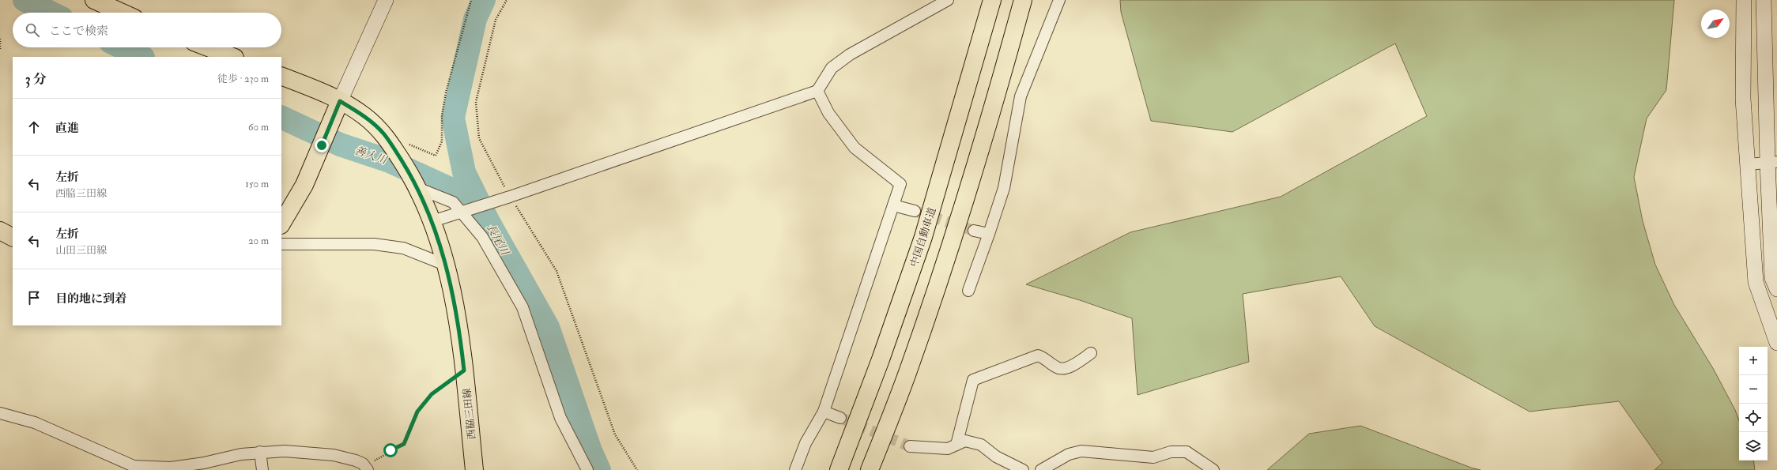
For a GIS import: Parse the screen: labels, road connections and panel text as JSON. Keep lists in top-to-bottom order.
{
  "streets": {
    "main road": ["中国自動車道", "西脇三田線"]
  },
  "water": ["善入川", "長尾川"],
  "north": "top right",
  "page": {
    "search": "ここで検索",
    "heading": ["3 分", "徒歩 · 230 m"],
    "list": [
      ["直進", "60 m"],
      ["左折", "西脇三田線", "150 m"],
      ["左折", "山田三田線", "20 m"],
      "目的地に到着"
    ],
    "map_buttons": ["+", "−"]
  }
}
